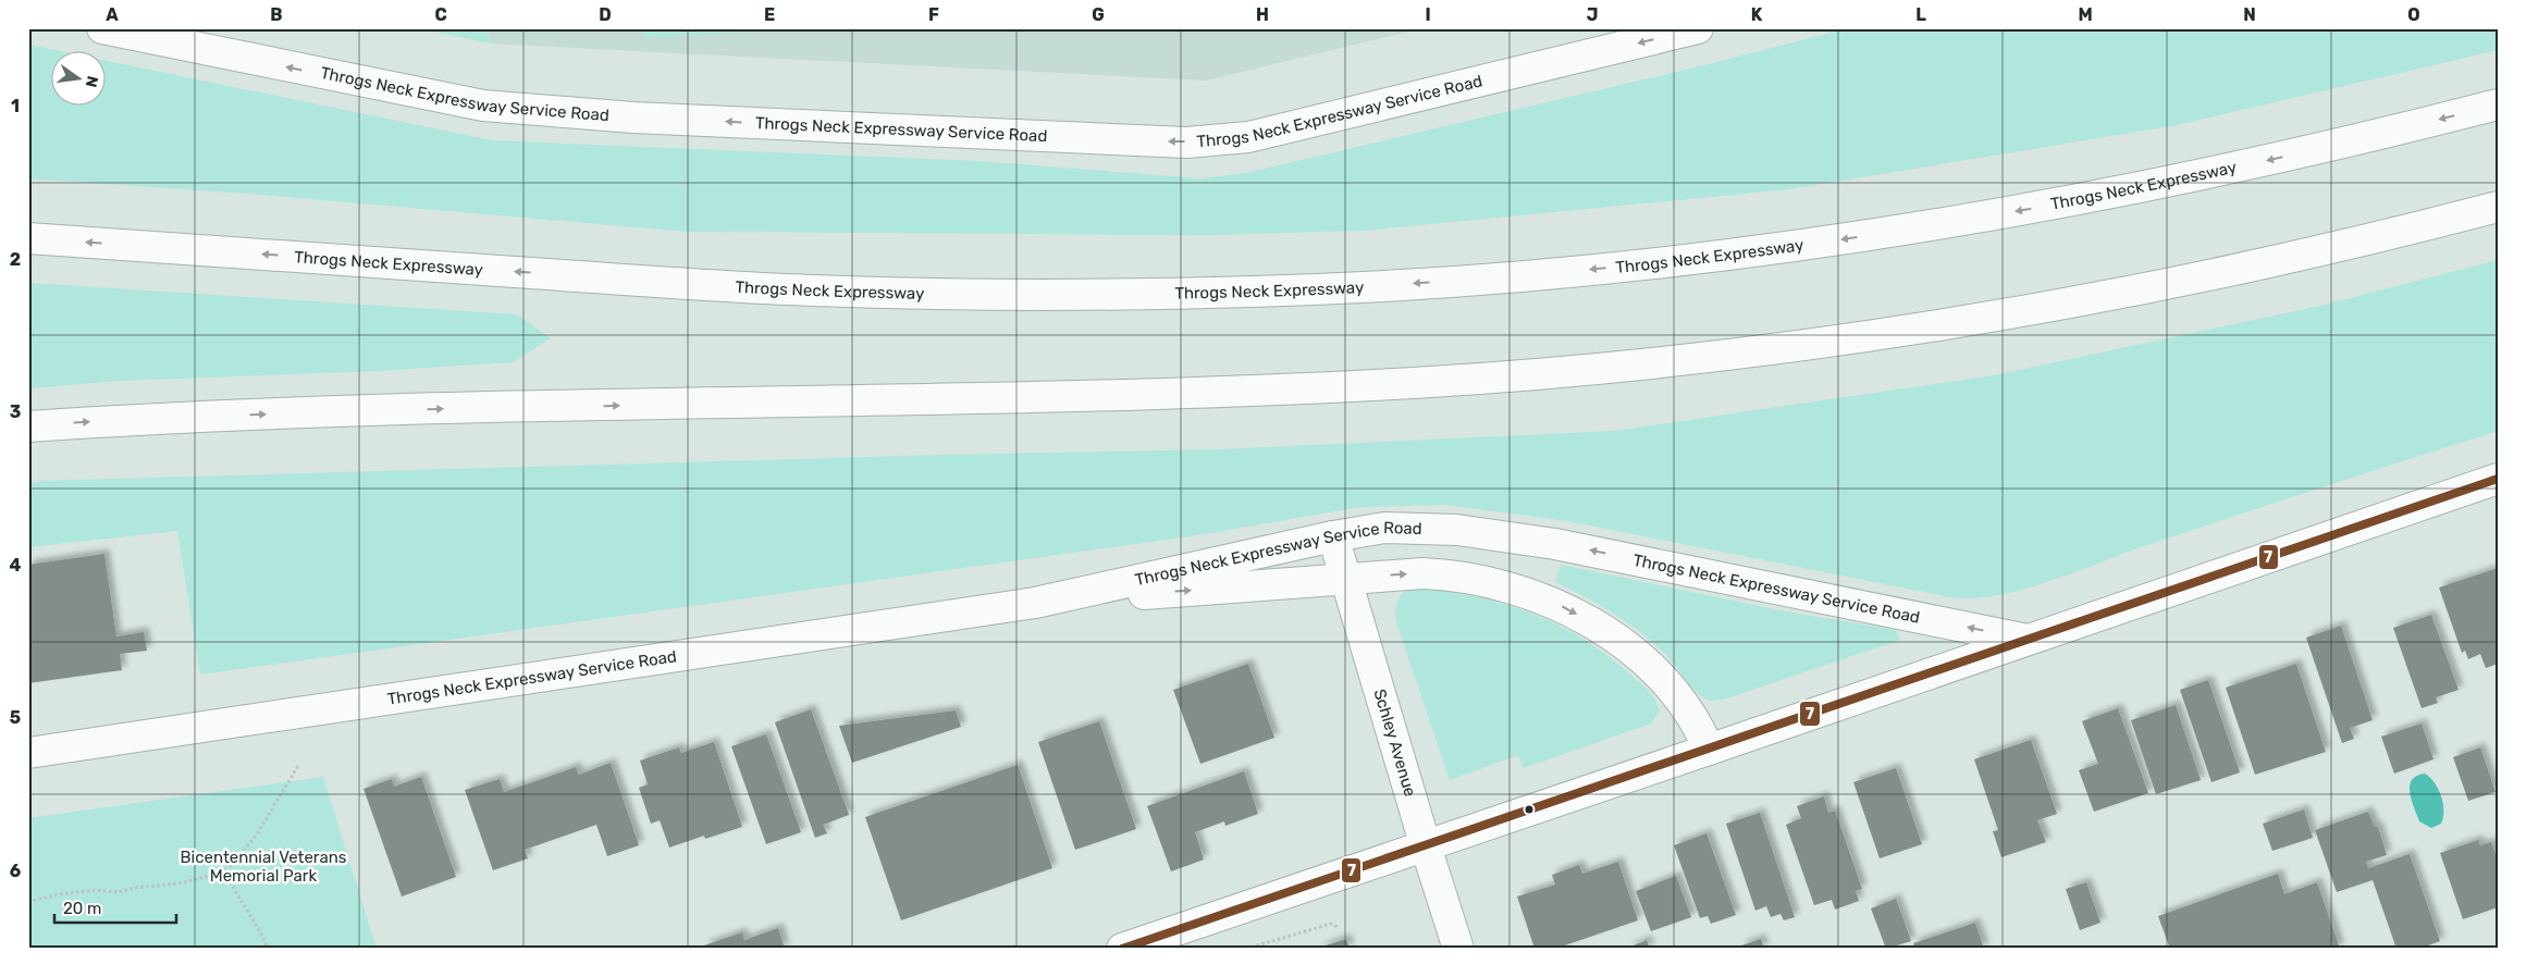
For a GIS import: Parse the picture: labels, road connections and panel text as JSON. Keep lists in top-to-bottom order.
{
  "streets": {
    "main road": ["Throgs Neck Expressway Service Road", "Throgs Neck Expressway", "Schley Avenue"]
  },
  "crossings": [
    ["Throgs Neck Expressway Service Road", "Schley Avenue"]
  ],
  "parks": ["Bicentennial Veterans Memorial Park"],
  "lines": ["transit line 7"],
  "scale_bar": "20 m",
  "north": "right",
  "grid": {
    "columns": [
      "A",
      "B",
      "C",
      "D",
      "E",
      "F",
      "G",
      "H",
      "I",
      "J",
      "K",
      "L",
      "M",
      "N",
      "O"
    ],
    "rows": [
      "1",
      "2",
      "3",
      "4",
      "5",
      "6"
    ]
  }
}
